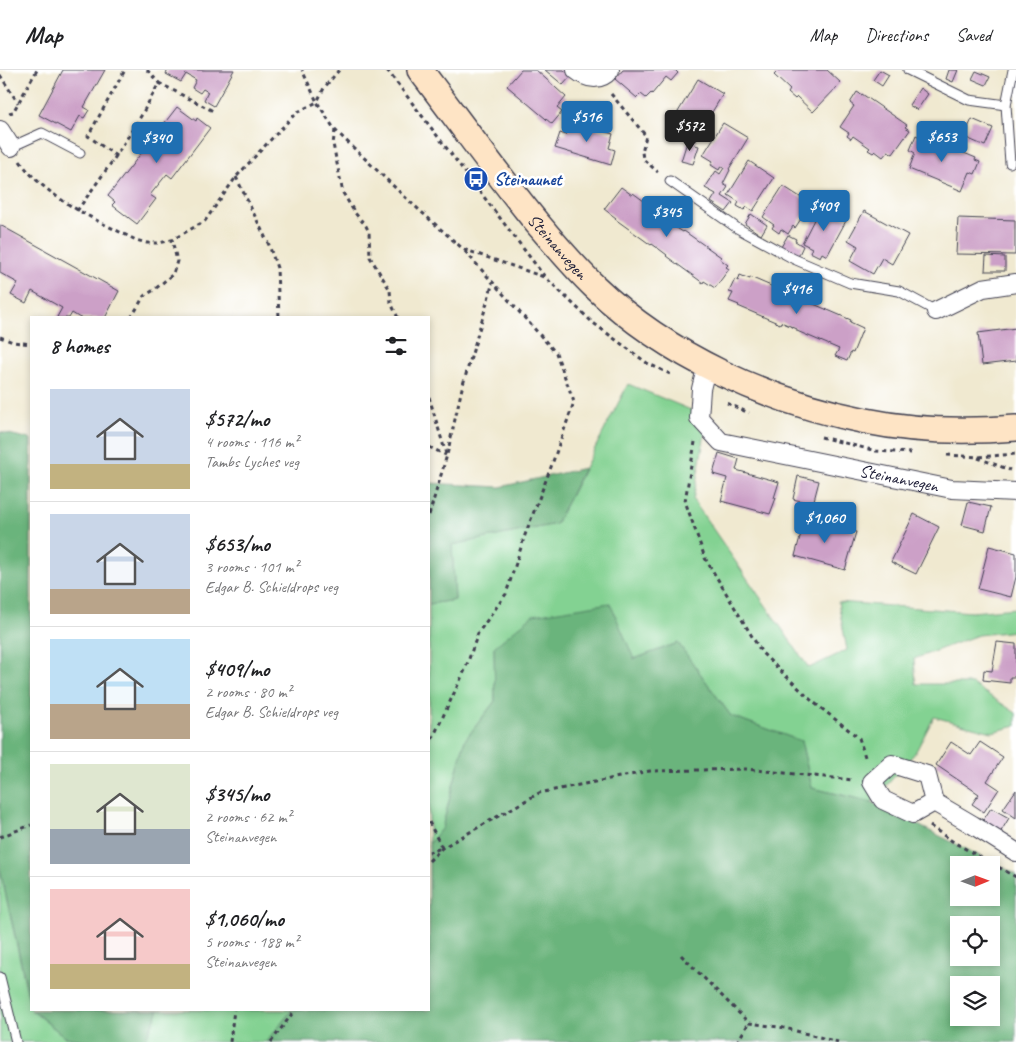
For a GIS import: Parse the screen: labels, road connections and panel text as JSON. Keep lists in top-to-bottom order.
{
  "streets": {
    "main road": ["Steinanvegen"]
  },
  "places": {
    "bus stop": ["Steinaunet"]
  },
  "north": "right",
  "page": {
    "header": "Map",
    "nav": ["Map", "Directions", "Saved"],
    "price": [
      "$516",
      "$572",
      "$653",
      "$340",
      "$409",
      "$345",
      "$416",
      "$1,060"
    ],
    "heading": "8 homes",
    "list": [
      {
        "name": "$572/mo",
        "note": "4 rooms · 116 m² · Tambs Lyches veg"
      },
      {
        "name": "$653/mo",
        "note": "3 rooms · 101 m² · Edgar B. Schieldrops veg"
      },
      {
        "name": "$409/mo",
        "note": "2 rooms · 80 m² · Edgar B. Schieldrops veg"
      },
      {
        "name": "$345/mo",
        "note": "2 rooms · 62 m² · Steinanvegen"
      },
      {
        "name": "$1,060/mo",
        "note": "5 rooms · 188 m² · Steinanvegen"
      }
    ]
  }
}
